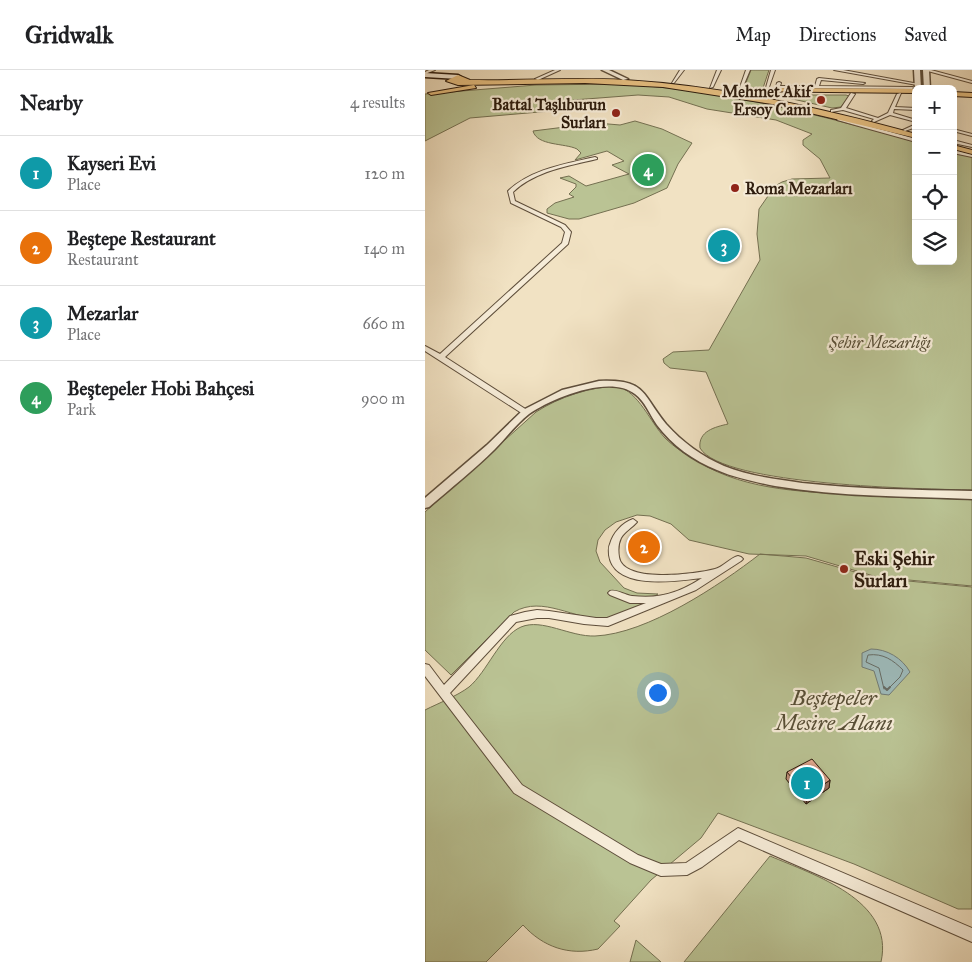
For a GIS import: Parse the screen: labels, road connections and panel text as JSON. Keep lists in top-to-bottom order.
{
  "parks": ["Şehir Mezarlığı", "Beştepeler Mesire Alanı"],
  "places": [
    "Mehmet Akif Ersoy Cami",
    "Battal Taşlıburun Surları",
    "Roma Mezarları",
    "Eski Şehir Surları"
  ],
  "page": {
    "header": "Gridwalk",
    "nav": ["Map", "Directions", "Saved"],
    "heading": ["Nearby", "4 results"],
    "map_buttons": ["+", "−"],
    "list": [
      {
        "mark": "1",
        "name": "Kayseri Evi",
        "note": "Place",
        "value": "120 m"
      },
      {
        "mark": "2",
        "name": "Beştepe Restaurant",
        "note": "Restaurant",
        "value": "140 m"
      },
      {
        "mark": "3",
        "name": "Mezarlar",
        "note": "Place",
        "value": "660 m"
      },
      {
        "mark": "4",
        "name": "Beştepeler Hobi Bahçesi",
        "note": "Park",
        "value": "900 m"
      }
    ],
    "pins": [
      "4",
      "3",
      "2",
      "1"
    ]
  }
}
